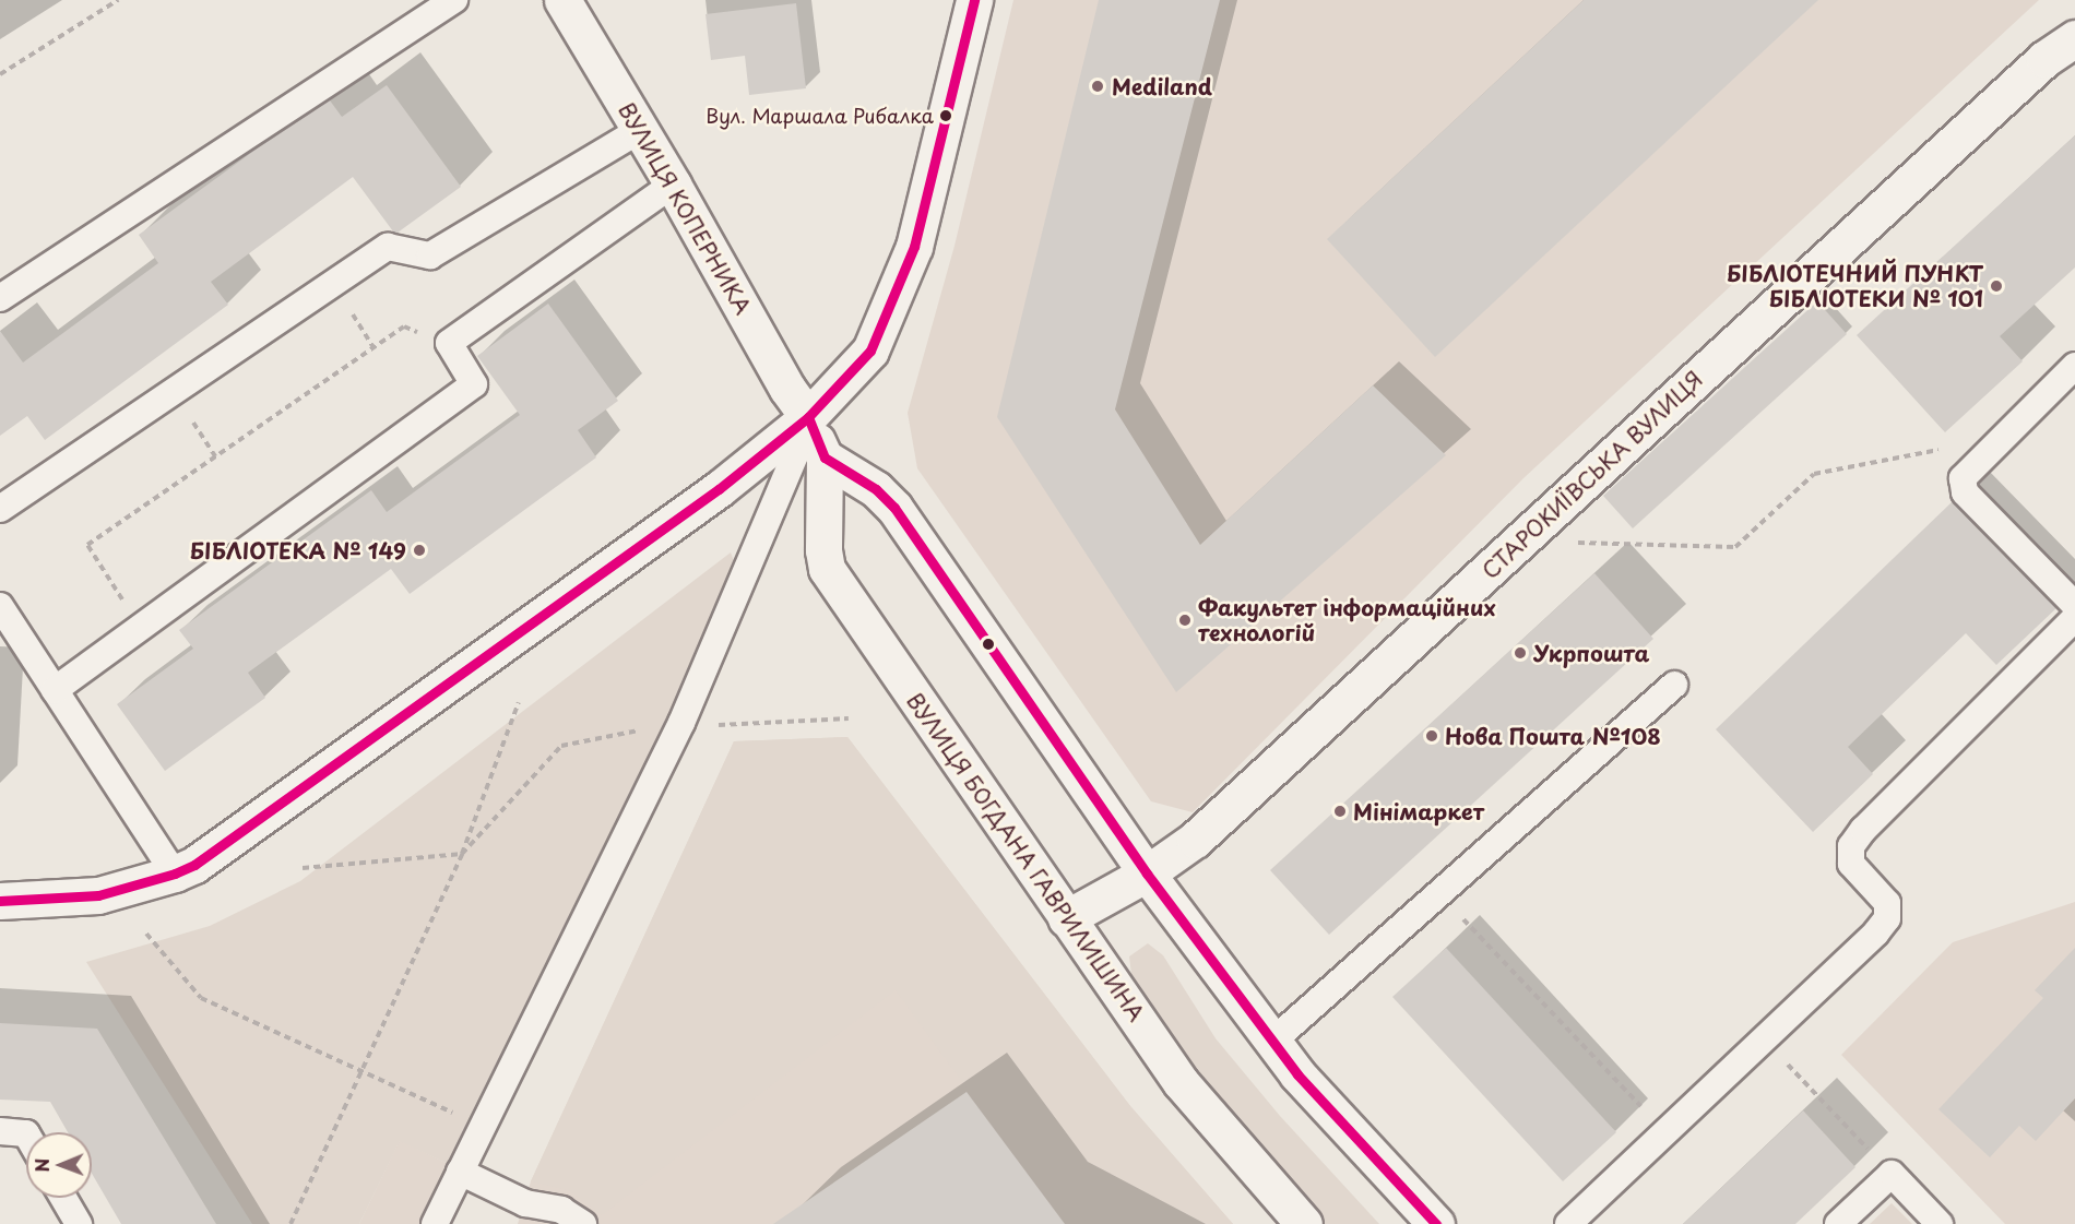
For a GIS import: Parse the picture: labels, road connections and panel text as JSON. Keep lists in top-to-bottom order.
{
  "streets": {
    "street": ["ВУЛИЦЯ КОПЕРНИКА", "СТАРОКИЇВСЬКА ВУЛИЦЯ", "ВУЛИЦЯ БОГДАНА ГАВРИЛИШИНА"]
  },
  "crossings": [
    ["ВУЛИЦЯ КОПЕРНИКА", "ВУЛИЦЯ БОГДАНА ГАВРИЛИШИНА"],
    ["СТАРОКИЇВСЬКА ВУЛИЦЯ", "ВУЛИЦЯ БОГДАНА ГАВРИЛИШИНА"]
  ],
  "places": [
    "Mediland",
    "Вул. Маршала Рибалка",
    "БІБЛІОТЕЧНИЙ ПУНКТ БІБЛІОТЕКИ № 101",
    "БІБЛІОТЕКА № 149",
    "Факультет інформаційних технологій",
    "Укрпошта",
    "Нова Пошта №108",
    "Мінімаркет"
  ],
  "north": "left"
}
